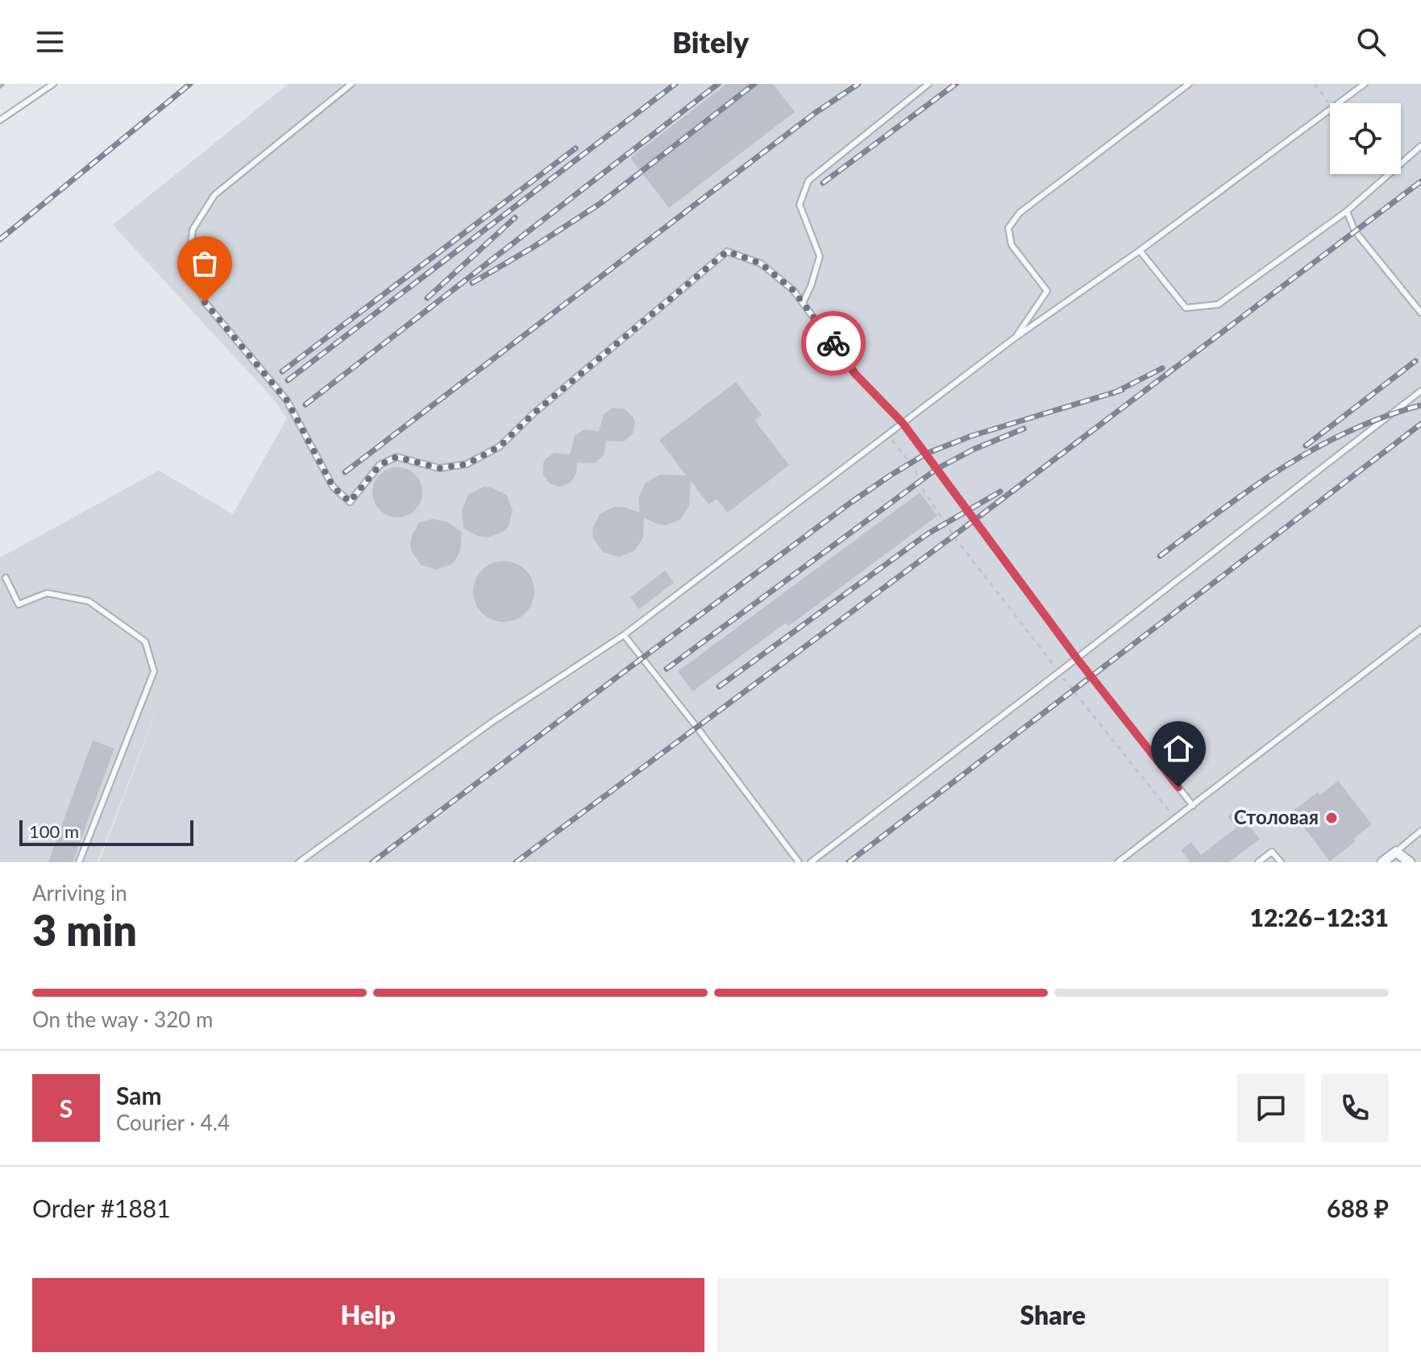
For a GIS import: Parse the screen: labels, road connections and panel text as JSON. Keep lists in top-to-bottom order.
{
  "places": ["Столовая"],
  "scale_bar": "100 m",
  "page": {
    "header": "Bitely",
    "scale": "100 m",
    "heading": ["3 min", "Arriving in", "12:26–12:31"],
    "panel": [
      "Sam",
      "Courier · 4.4",
      "Order #1881",
      "688 ₽"
    ],
    "bar": "On the way · 320 m",
    "round": "S",
    "buttons": ["Help", "Share"]
  }
}
